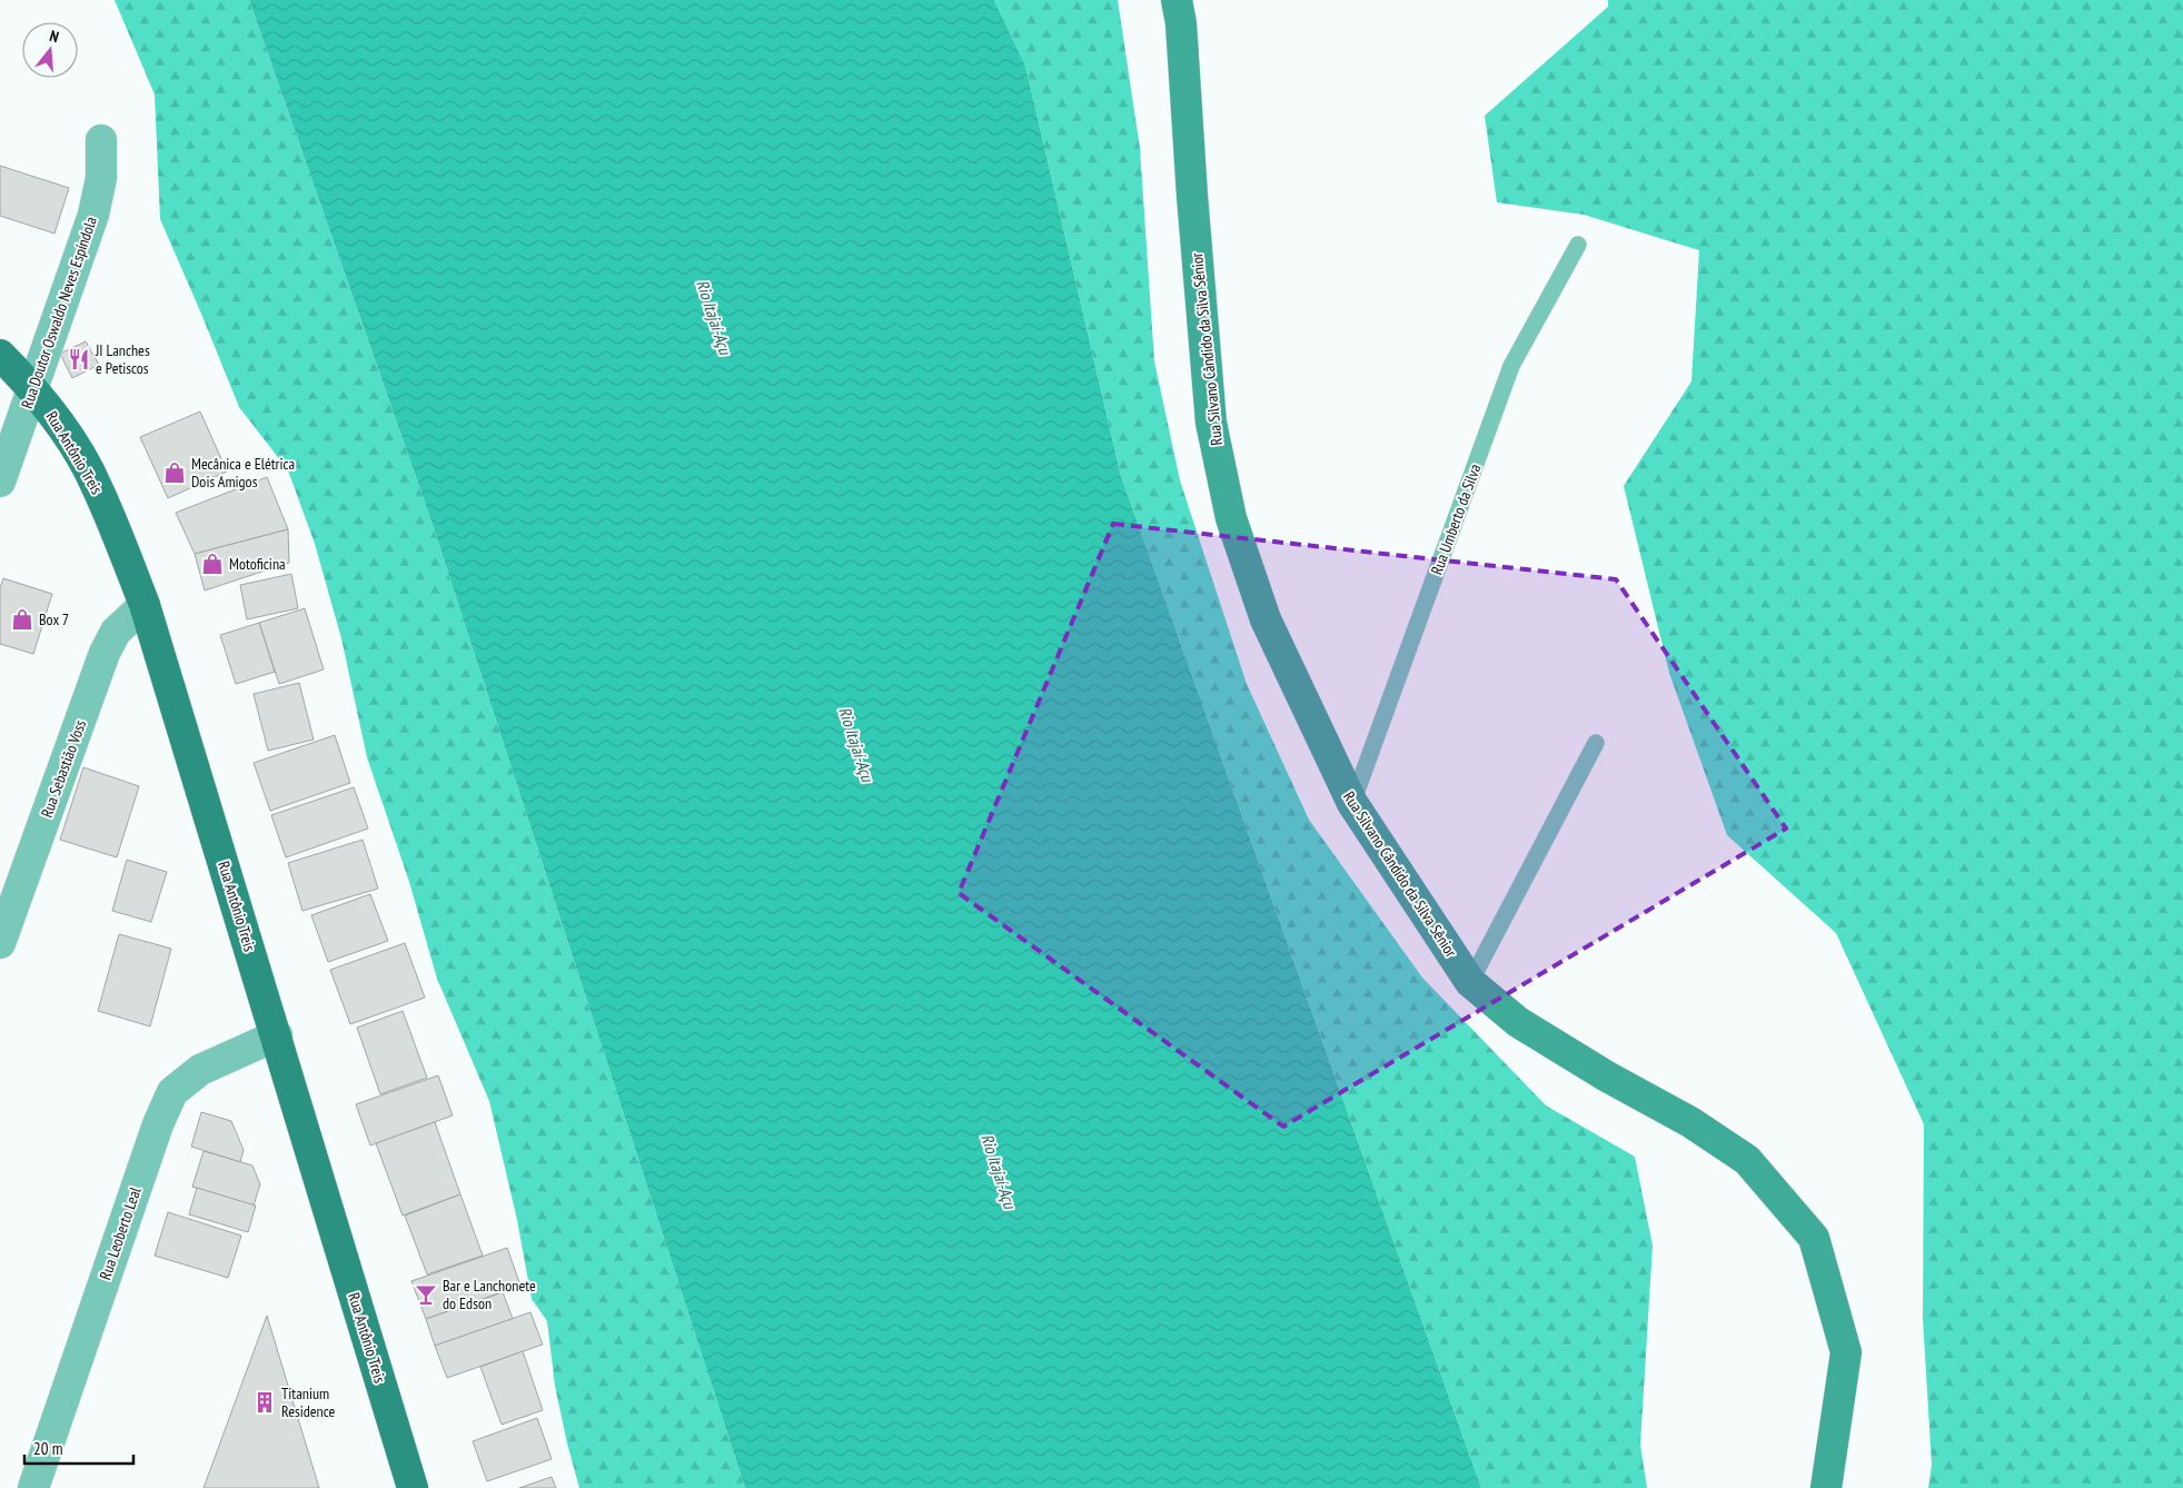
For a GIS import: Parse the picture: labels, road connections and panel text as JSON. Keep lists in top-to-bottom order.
{
  "streets": {
    "main road": ["Rua Silvano Cândido da Silva Sênior", "Rua Antônio Treis"],
    "street": ["Rua Doutor Oswaldo Neves Espíndola", "Rua Sebastião Voss", "Rua Leoberto Leal"],
    "lane": ["Rua Umberto da Silva"]
  },
  "crossings": [
    ["Rua Doutor Oswaldo Neves Espíndola", "Rua Antônio Treis"],
    ["Rua Silvano Cândido da Silva Sênior", "Rua Umberto da Silva"],
    ["Rua Antônio Treis", "Rua Sebastião Voss"],
    ["Rua Antônio Treis", "Rua Leoberto Leal"]
  ],
  "water": ["Rio Itajaí-Açu"],
  "places": {
    "restaurant": ["JI Lanches e Petiscos"],
    "shop": ["Mecânica e Elétrica Dois Amigos", "Motoficina", "Box 7"],
    "bar": ["Bar e Lanchonete do Edson"],
    "building": ["Titanium Residence"]
  },
  "scale_bar": "20 m",
  "north": "top"
}
